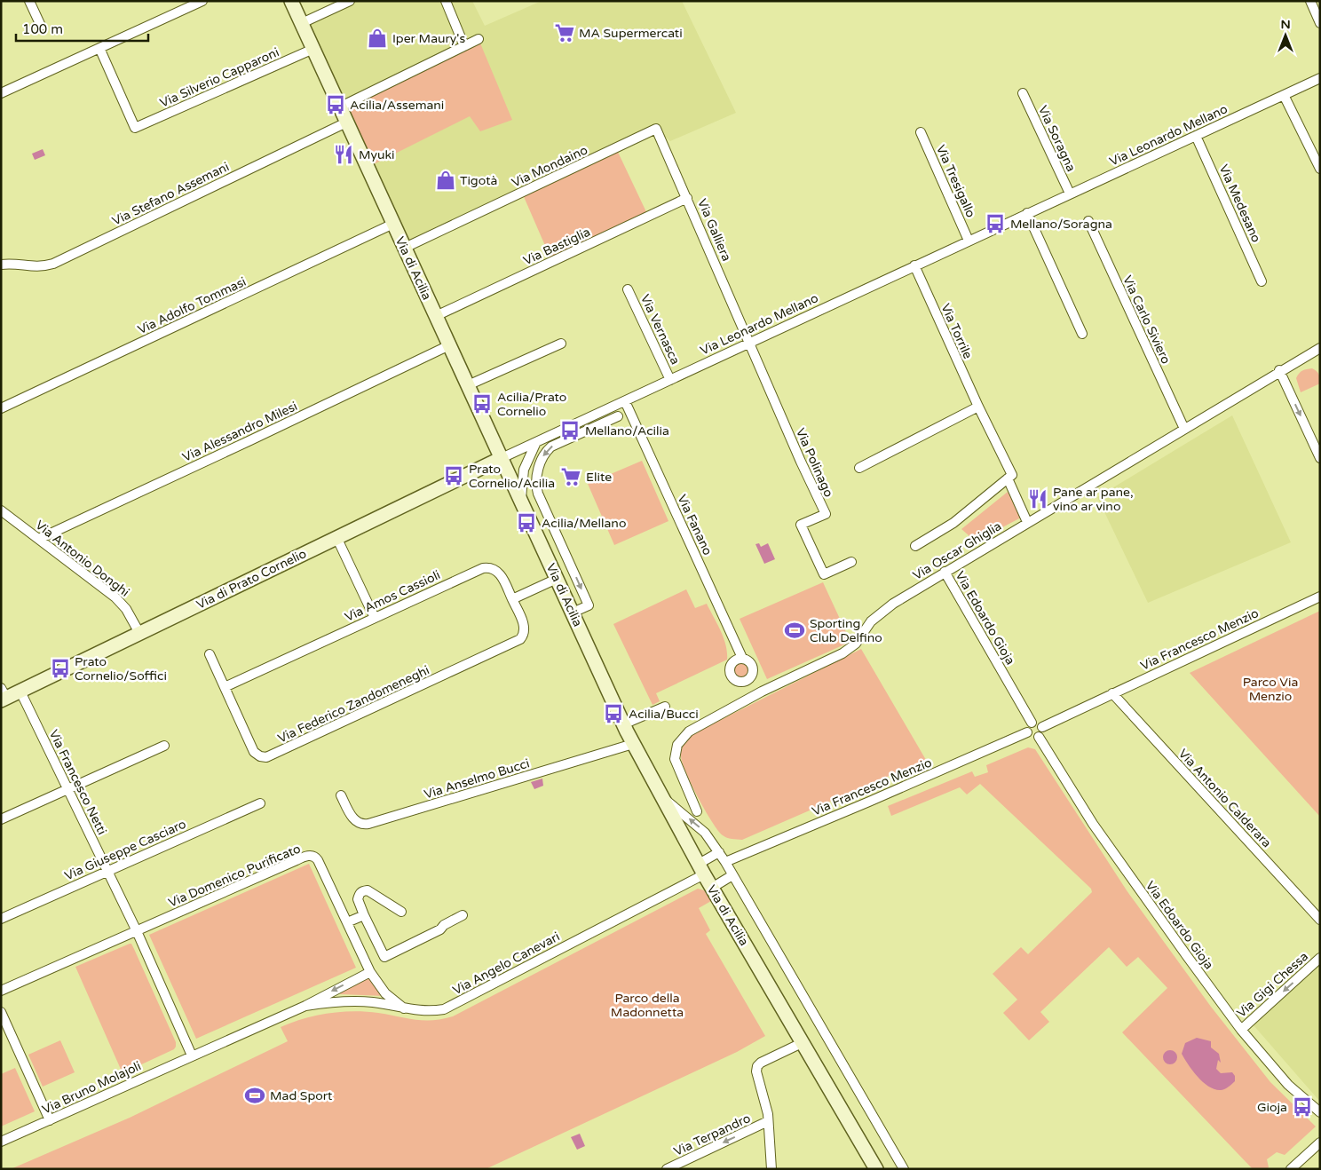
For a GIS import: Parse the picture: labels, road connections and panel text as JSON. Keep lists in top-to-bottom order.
{
  "streets": {
    "street": [
      "Via Silverio Capparoni",
      "Via Leonardo Mellano",
      "Via Soragna",
      "Via Mondaino",
      "Via Tresigallo",
      "Via Stefano Assemani",
      "Via Medesano",
      "Via Galliera",
      "Via Bastiglia",
      "Via di Acilia",
      "Via Adolfo Tommasi",
      "Via Carlo Siviero",
      "Via Vernasca",
      "Via Torrile",
      "Via Alessandro Milesi",
      "Via Polinago",
      "Via Fanano",
      "Via Oscar Ghiglia",
      "Via Antonio Donghi",
      "Via di Prato Cornelio",
      "Via Amos Cassioli",
      "Via Edoardo Gioja",
      "Via Francesco Menzio",
      "Via Federico Zandomeneghi",
      "Via Anselmo Bucci",
      "Via Francesco Netti",
      "Via Antonio Calderara",
      "Via Giuseppe Casciaro",
      "Via Domenico Purificato",
      "Via Angelo Canevari",
      "Via Gigi Chessa",
      "Via Bruno Molajoli",
      "Via Terpandro"
    ]
  },
  "crossings": [
    ["Via Silverio Capparoni", "Via di Acilia"],
    ["Via Leonardo Mellano", "Via Soragna"],
    ["Via Leonardo Mellano", "Via Tresigallo"],
    ["Via Leonardo Mellano", "Via Medesano"],
    ["Via Leonardo Mellano", "Via Galliera"],
    ["Via Leonardo Mellano", "Via di Acilia"],
    ["Via Leonardo Mellano", "Via Vernasca"],
    ["Via Leonardo Mellano", "Via Torrile"],
    ["Via Leonardo Mellano", "Via Polinago"],
    ["Via Leonardo Mellano", "Via Fanano"],
    ["Via Leonardo Mellano", "Via di Prato Cornelio"],
    ["Via Mondaino", "Via Galliera"],
    ["Via Mondaino", "Via di Acilia"],
    ["Via Stefano Assemani", "Via di Acilia"],
    ["Via Galliera", "Via Bastiglia"],
    ["Via Galliera", "Via Polinago"],
    ["Via Bastiglia", "Via di Acilia"],
    ["Via di Acilia", "Via Adolfo Tommasi"],
    ["Via di Acilia", "Via Alessandro Milesi"],
    ["Via di Acilia", "Via di Prato Cornelio"],
    ["Via di Acilia", "Via Anselmo Bucci"],
    ["Via di Acilia", "Via Angelo Canevari"],
    ["Via Carlo Siviero", "Via Oscar Ghiglia"],
    ["Via Torrile", "Via Oscar Ghiglia"],
    ["Via Alessandro Milesi", "Via Antonio Donghi"],
    ["Via Oscar Ghiglia", "Via Edoardo Gioja"],
    ["Via Antonio Donghi", "Via di Prato Cornelio"],
    ["Via di Prato Cornelio", "Via Francesco Netti"],
    ["Via Amos Cassioli", "Via Federico Zandomeneghi"],
    ["Via Edoardo Gioja", "Via Francesco Menzio"],
    ["Via Edoardo Gioja", "Via Gigi Chessa"],
    ["Via Francesco Menzio", "Via Antonio Calderara"],
    ["Via Francesco Netti", "Via Giuseppe Casciaro"],
    ["Via Francesco Netti", "Via Domenico Purificato"],
    ["Via Francesco Netti", "Via Angelo Canevari"],
    ["Via Francesco Netti", "Via Bruno Molajoli"],
    ["Via Domenico Purificato", "Via Angelo Canevari"],
    ["Via Angelo Canevari", "Via Bruno Molajoli"]
  ],
  "one_way": ["Via Gigi Chessa", "Via Terpandro"],
  "parks": ["Parco Via Menzio", "Parco della Madonnetta"],
  "places": {
    "supermarket": ["MA Supermercati", "Elite"],
    "shop": ["Iper Maury's", "Tigotà"],
    "bus stop": [
      "Acilia/Assemani",
      "Mellano/Soragna",
      "Acilia/Prato Cornelio",
      "Mellano/Acilia",
      "Prato Cornelio/Acilia",
      "Acilia/Mellano",
      "Prato Cornelio/Soffici",
      "Acilia/Bucci",
      "Gioja"
    ],
    "restaurant": ["Myuki", "Pane ar pane, vino ar vino"],
    "sports": ["Sporting Club Delfino", "Mad Sport"]
  },
  "scale_bar": "100 m",
  "north": "top"
}
